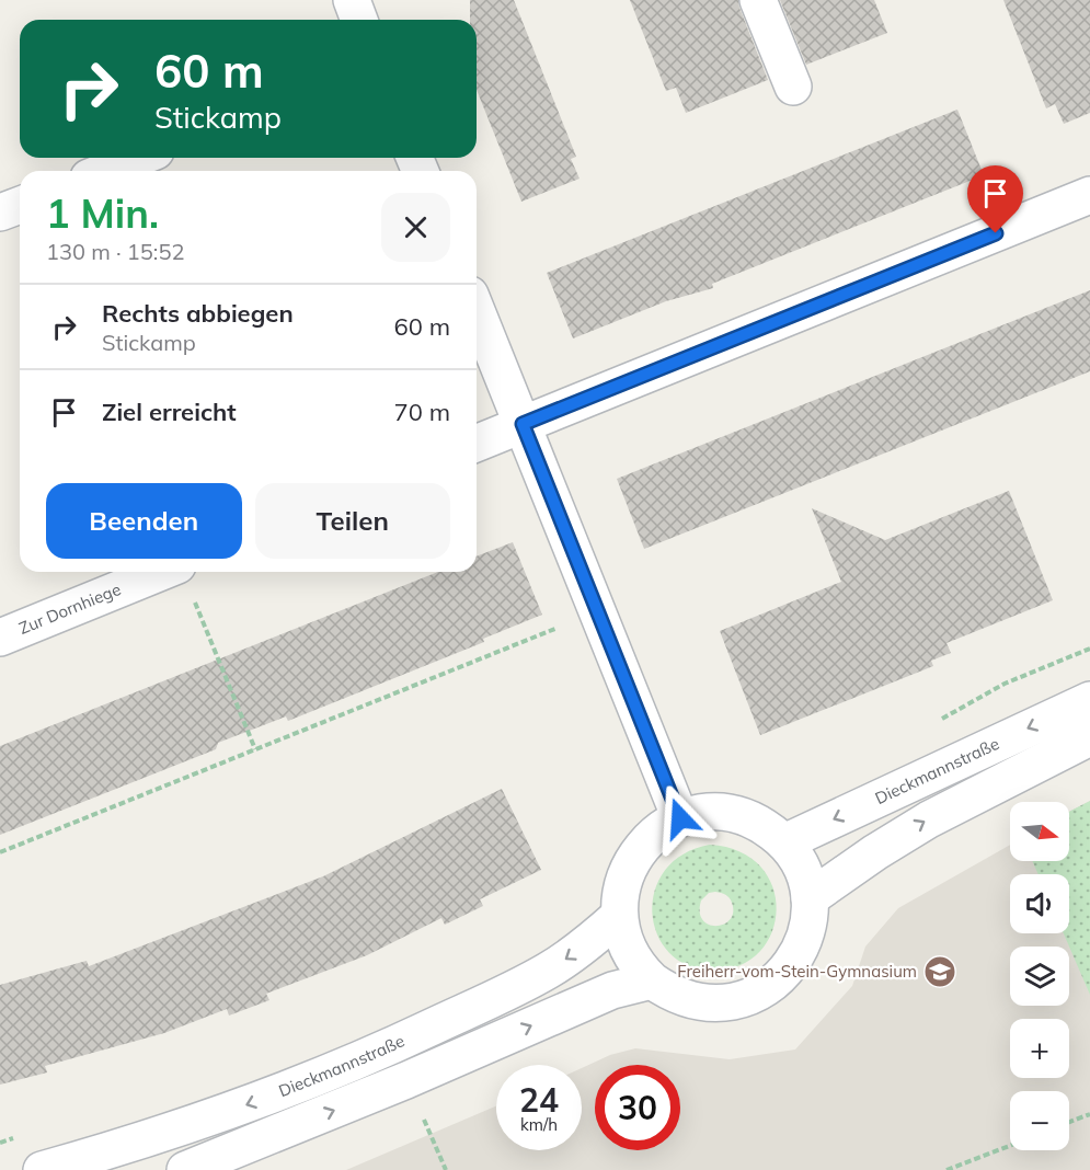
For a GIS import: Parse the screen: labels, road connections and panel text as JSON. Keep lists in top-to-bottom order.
{
  "streets": {
    "street": ["Zur Dornhiege", "Dieckmannstraße"]
  },
  "places": {
    "school or university": ["Freiherr-vom-Stein-Gymnasium"]
  },
  "north": "right",
  "page": {
    "turn": ["60 m", "Stickamp"],
    "heading": ["1 Min.", "130 m · 15:52"],
    "list": [
      {
        "name": "Rechts abbiegen",
        "note": "Stickamp",
        "value": "60 m"
      },
      {
        "name": "Ziel erreicht",
        "value": "70 m"
      }
    ],
    "buttons": ["Beenden", "Teilen"],
    "map_buttons": ["+", "−"],
    "speed": "24 km/h",
    "limit": "30"
  }
}
